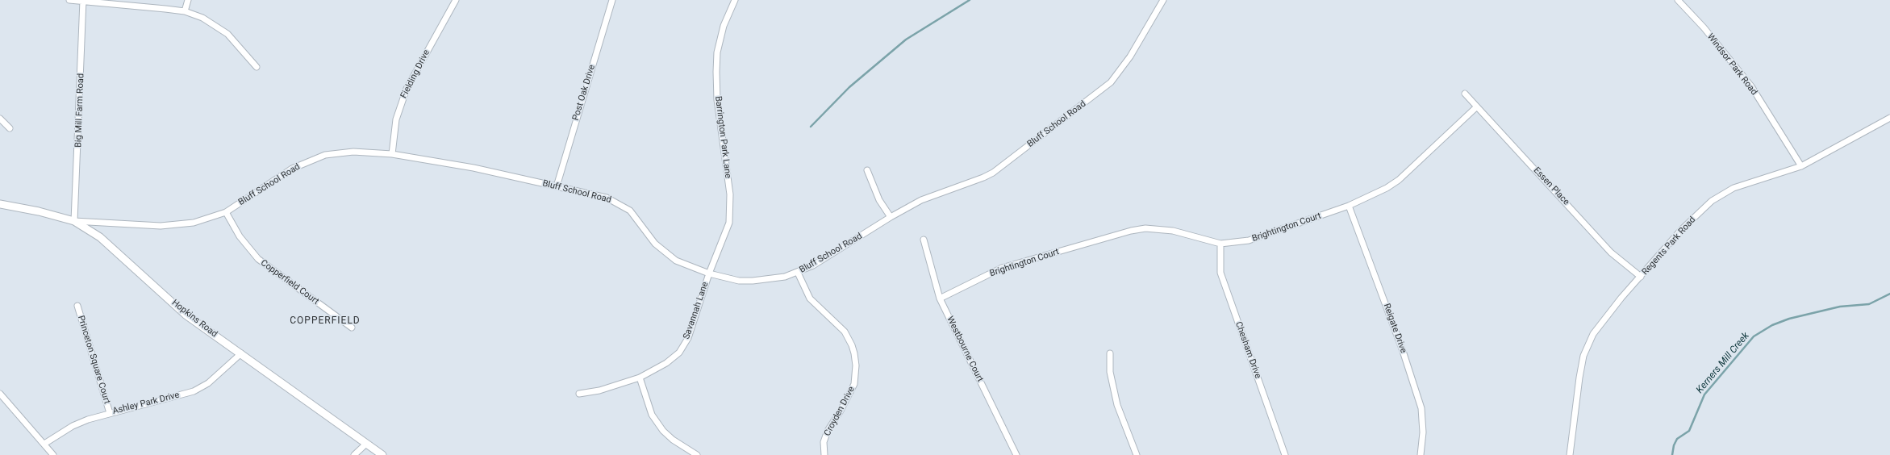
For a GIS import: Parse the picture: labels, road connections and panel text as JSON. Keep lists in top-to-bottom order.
{
  "streets": {
    "main road": ["Hopkins Road"],
    "street": [
      "Windsor Park Road",
      "Fielding Drive",
      "Post Oak Drive",
      "Big Mill Farm Road",
      "Bluff School Road",
      "Barrington Park Lane",
      "Essen Place",
      "Brightington Court",
      "Regents Park Road",
      "Copperfield Court",
      "Savannah Lane",
      "Reigate Drive",
      "Westbourne Court",
      "Chesham Drive",
      "Princeton Square Court",
      "Ashley Park Drive",
      "Croyden Drive"
    ]
  },
  "crossings": [
    ["Windsor Park Road", "Regents Park Road"],
    ["Fielding Drive", "Bluff School Road"],
    ["Post Oak Drive", "Bluff School Road"],
    ["Big Mill Farm Road", "Bluff School Road"],
    ["Big Mill Farm Road", "Hopkins Road"],
    ["Bluff School Road", "Barrington Park Lane"],
    ["Bluff School Road", "Copperfield Court"],
    ["Bluff School Road", "Savannah Lane"],
    ["Bluff School Road", "Hopkins Road"],
    ["Bluff School Road", "Croyden Drive"],
    ["Barrington Park Lane", "Savannah Lane"],
    ["Essen Place", "Brightington Court"],
    ["Essen Place", "Regents Park Road"],
    ["Brightington Court", "Reigate Drive"],
    ["Brightington Court", "Westbourne Court"],
    ["Brightington Court", "Chesham Drive"],
    ["Hopkins Road", "Ashley Park Drive"],
    ["Princeton Square Court", "Ashley Park Drive"]
  ],
  "districts": ["COPPERFIELD"],
  "water": ["Kerners Mill Creek"]
}
